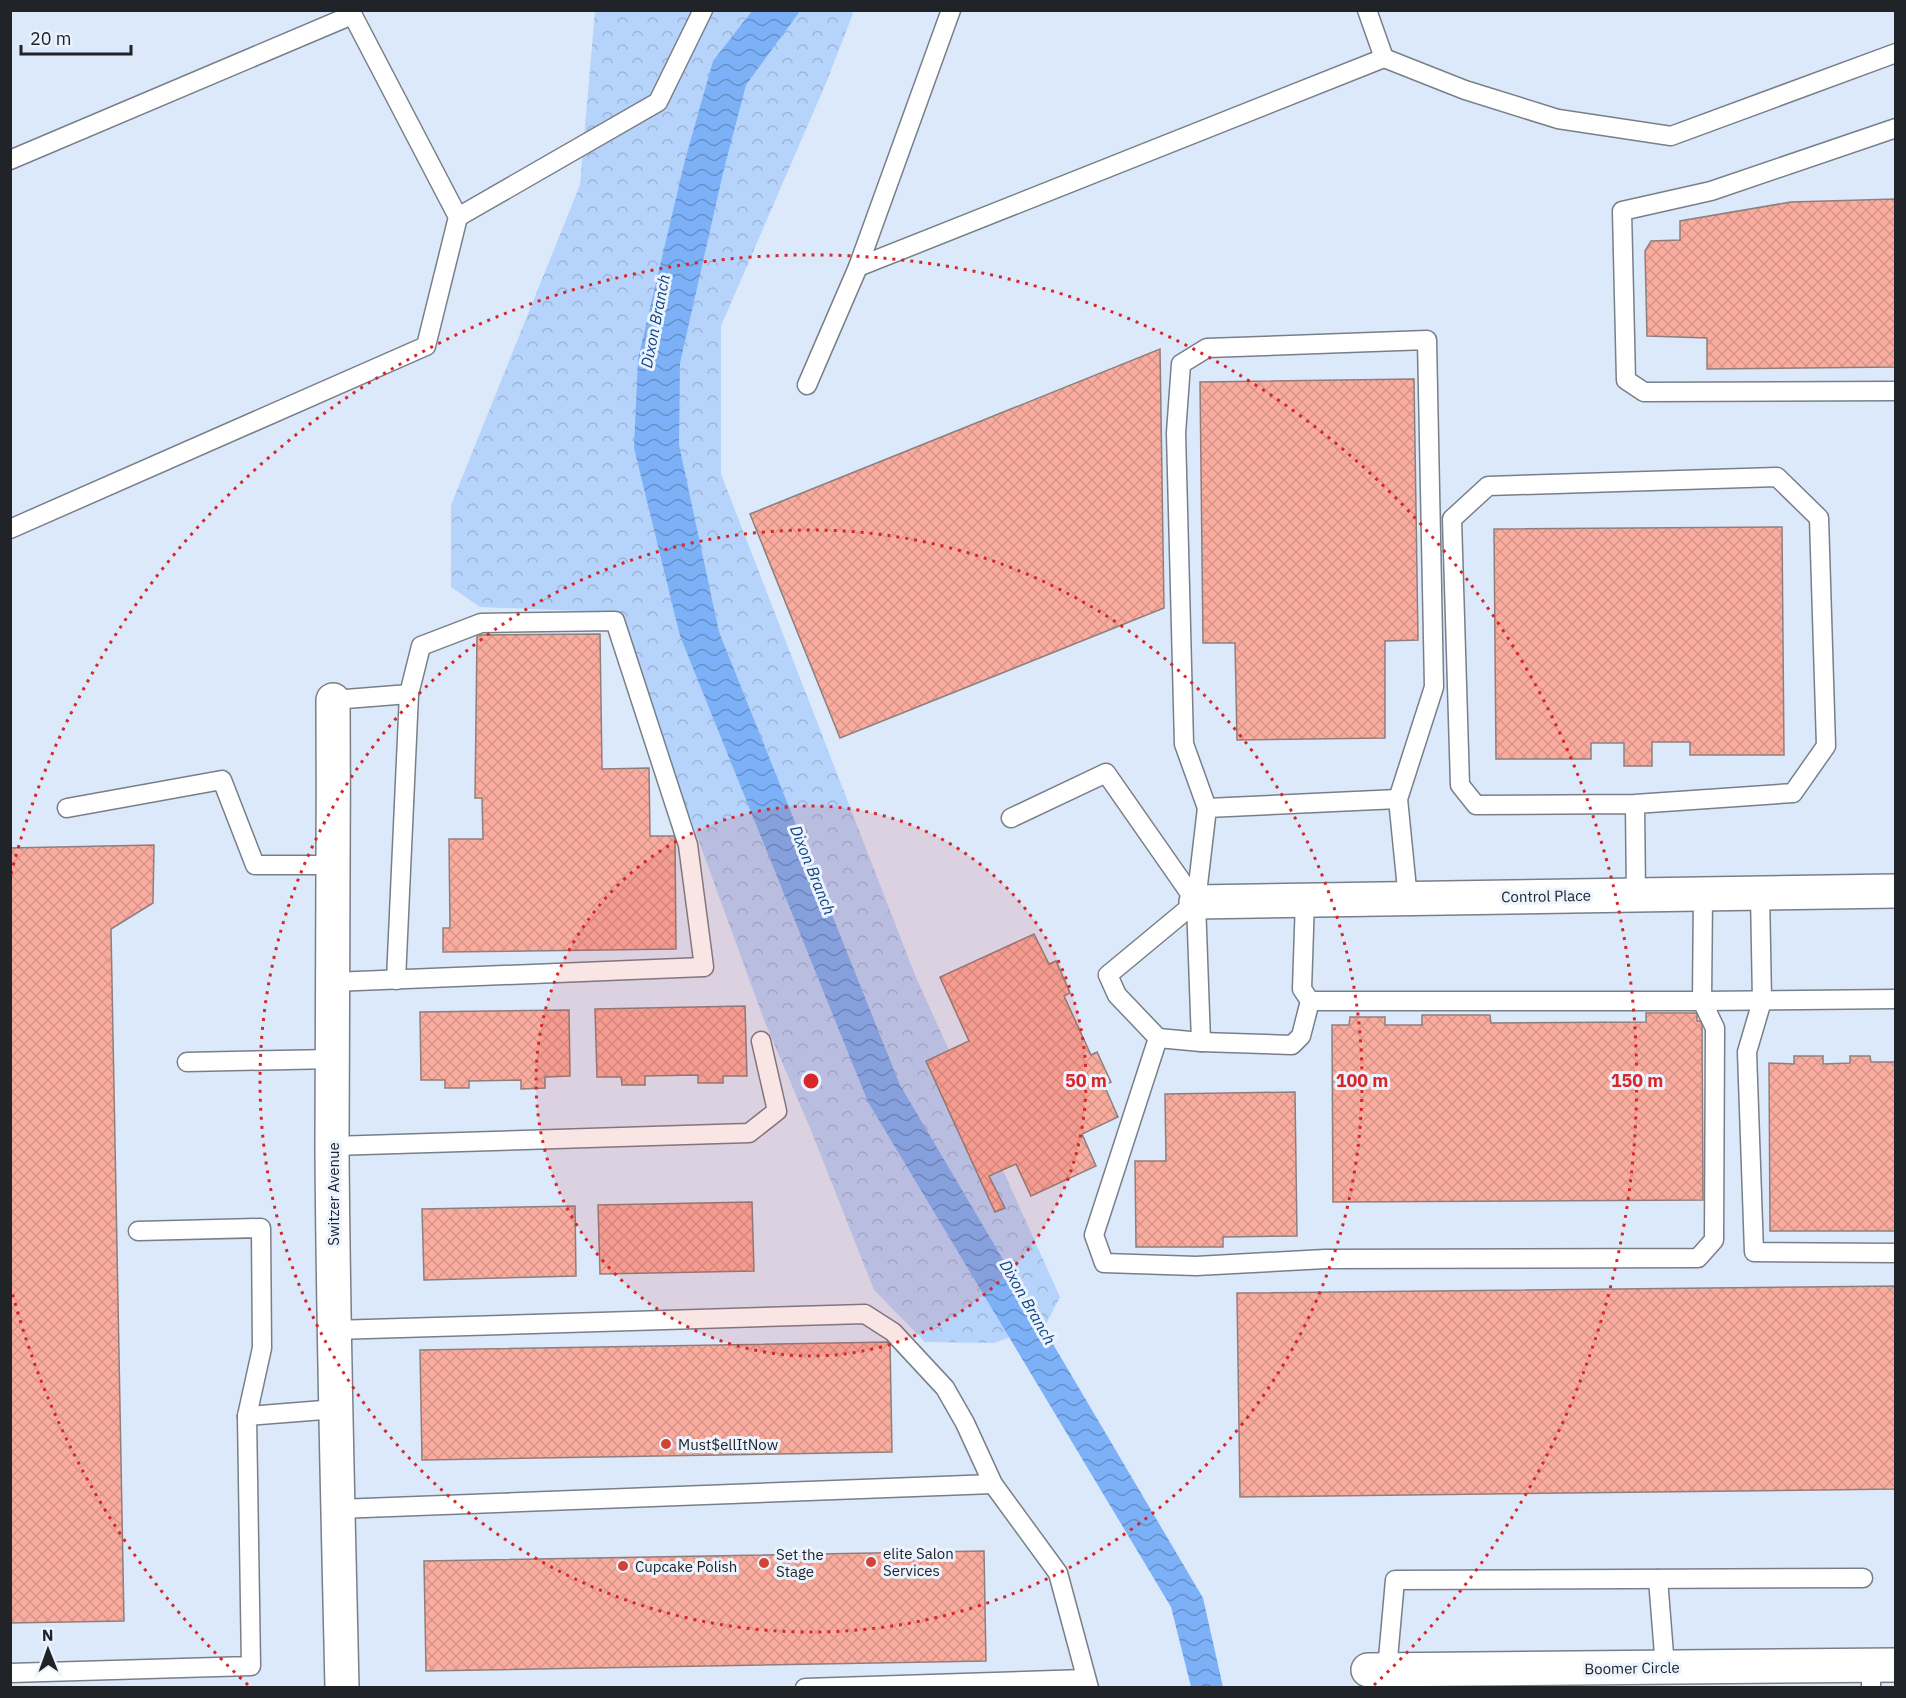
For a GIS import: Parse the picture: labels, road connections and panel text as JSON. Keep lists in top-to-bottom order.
{
  "streets": {
    "street": ["Control Place", "Switzer Avenue", "Boomer Circle"]
  },
  "water": ["Dixon Branch"],
  "places": [
    "Must$ellItNow",
    "elite Salon Services",
    "Set the Stage",
    "Cupcake Polish"
  ],
  "scale_bar": "20 m",
  "north": "top",
  "rings": ["50 m", "100 m", "150 m"]
}
